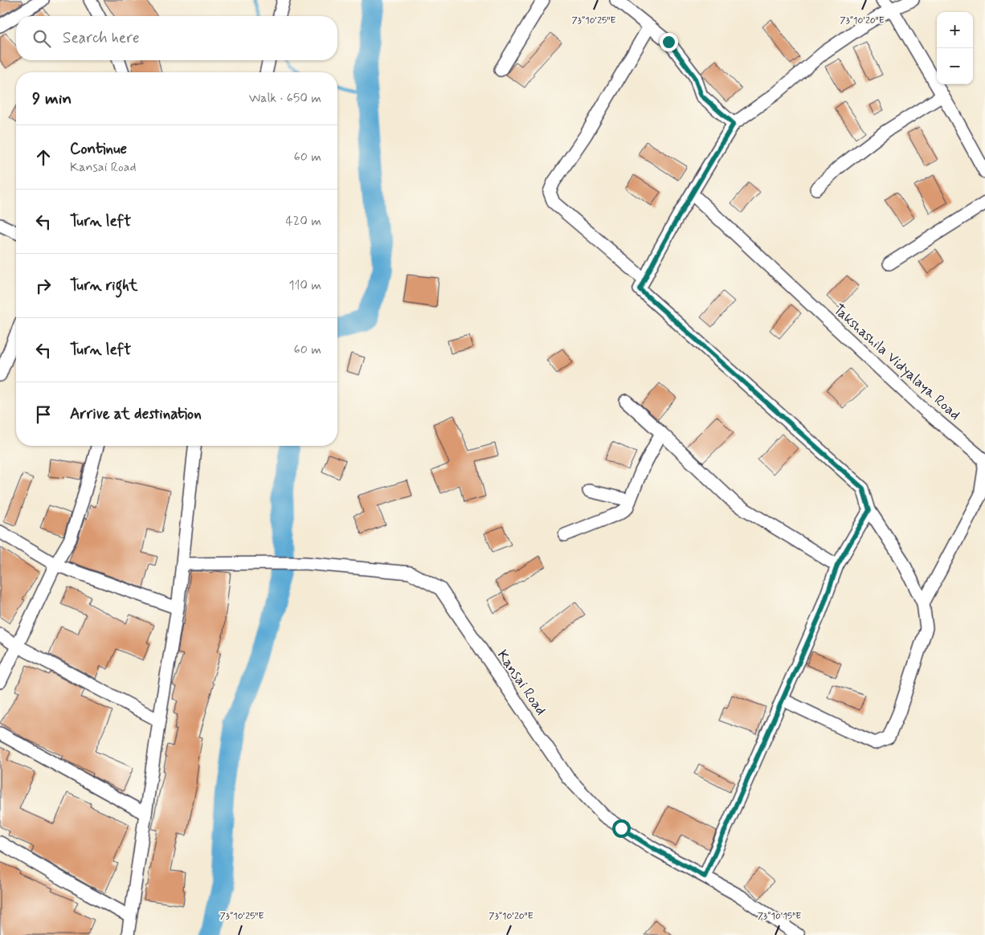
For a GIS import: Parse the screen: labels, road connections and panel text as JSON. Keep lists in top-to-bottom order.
{
  "streets": {
    "street": ["Takshashila Vidyalaya Road", "Kansai Road"]
  },
  "page": {
    "map_buttons": ["+", "−"],
    "search": "Search here",
    "heading": ["9 min", "Walk · 650 m"],
    "list": [
      ["Continue", "Kansai Road", "60 m"],
      ["Turn left", "420 m"],
      ["Turn right", "110 m"],
      ["Turn left", "60 m"],
      "Arrive at destination"
    ]
  },
  "coordinates": ["73°10'25\"E", "73°10'20\"E", "73°10'15\"E"]
}
